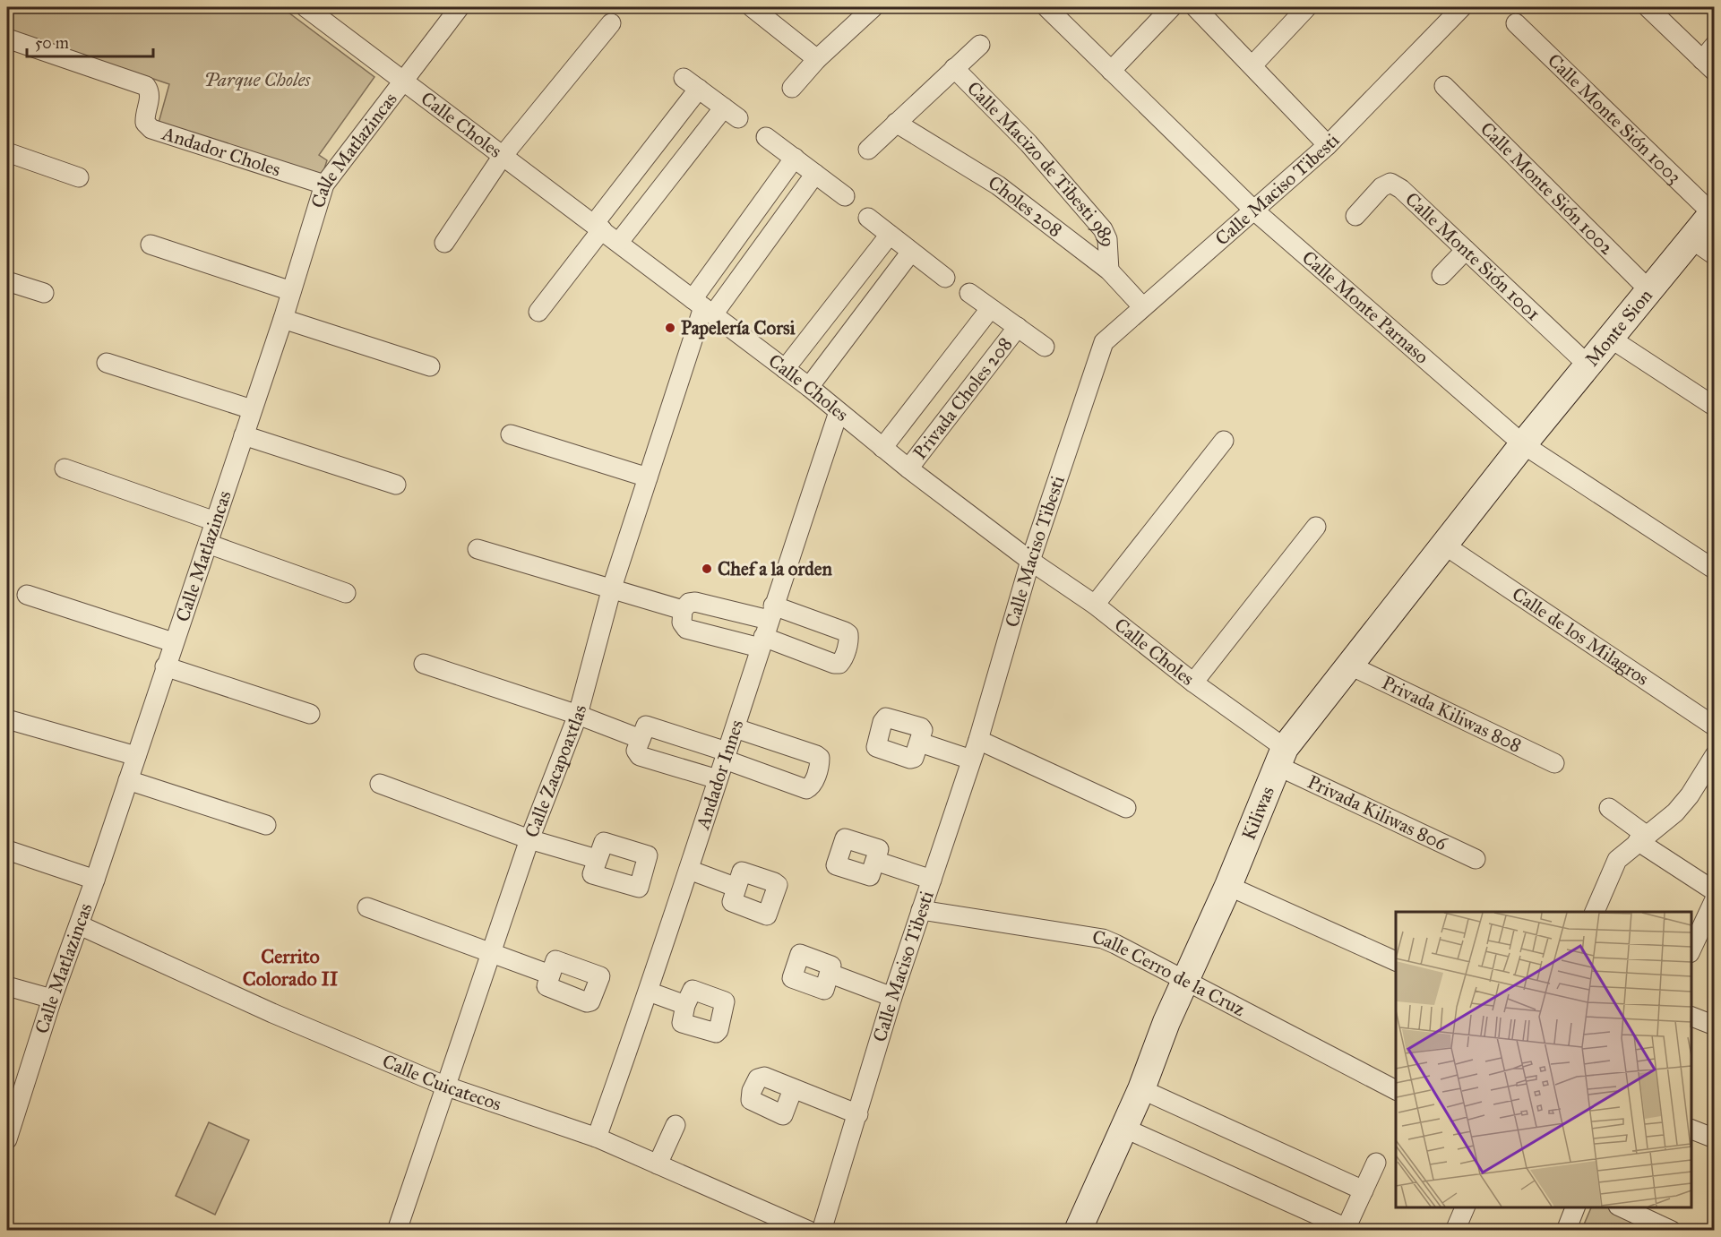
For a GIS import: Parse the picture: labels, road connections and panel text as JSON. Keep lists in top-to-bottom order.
{
  "streets": {
    "street": [
      "Calle Monte Sión 1003",
      "Calle Choles",
      "Andador Choles",
      "Calle Matlazincas",
      "Calle Macizo de Tibesti 989",
      "Calle Monte Sión 1002",
      "Calle Maciso Tibesti",
      "Choles 208",
      "Calle Monte Sión 1001",
      "Calle Monte Parnaso",
      "Monte Sion",
      "Privada Choles 208",
      "Calle de los Milagros",
      "Privada Kiliwas 808",
      "Calle Zacapoaxtlas",
      "Andador Innes",
      "Kiliwas",
      "Privada Kiliwas 806",
      "Calle Cerro de la Cruz",
      "Calle Cuicatecos"
    ]
  },
  "crossings": [
    ["Calle Monte Sión 1003", "Monte Sion"],
    ["Calle Choles", "Calle Matlazincas"],
    ["Calle Choles", "Calle Maciso Tibesti"],
    ["Calle Choles", "Privada Choles 208"],
    ["Calle Choles", "Calle Zacapoaxtlas"],
    ["Calle Choles", "Andador Innes"],
    ["Calle Choles", "Kiliwas"],
    ["Calle Choles", "Privada Kiliwas 806"],
    ["Andador Choles", "Calle Matlazincas"],
    ["Calle Matlazincas", "Calle Cuicatecos"],
    ["Calle Macizo de Tibesti 989", "Choles 208"],
    ["Calle Monte Sión 1002", "Monte Sion"],
    ["Calle Maciso Tibesti", "Choles 208"],
    ["Calle Maciso Tibesti", "Calle Monte Parnaso"],
    ["Calle Maciso Tibesti", "Calle Cerro de la Cruz"],
    ["Calle Monte Sión 1001", "Monte Sion"],
    ["Calle Monte Parnaso", "Monte Sion"],
    ["Calle Monte Parnaso", "Kiliwas"],
    ["Monte Sion", "Kiliwas"],
    ["Calle de los Milagros", "Kiliwas"],
    ["Privada Kiliwas 808", "Kiliwas"],
    ["Calle Zacapoaxtlas", "Calle Cuicatecos"],
    ["Andador Innes", "Calle Cuicatecos"],
    ["Kiliwas", "Privada Kiliwas 806"],
    ["Kiliwas", "Calle Cerro de la Cruz"]
  ],
  "districts": ["Cerrito Colorado II"],
  "parks": ["Parque Choles"],
  "places": ["Papelería Corsi", "Chef a la orden"],
  "scale_bar": "50 m"
}
